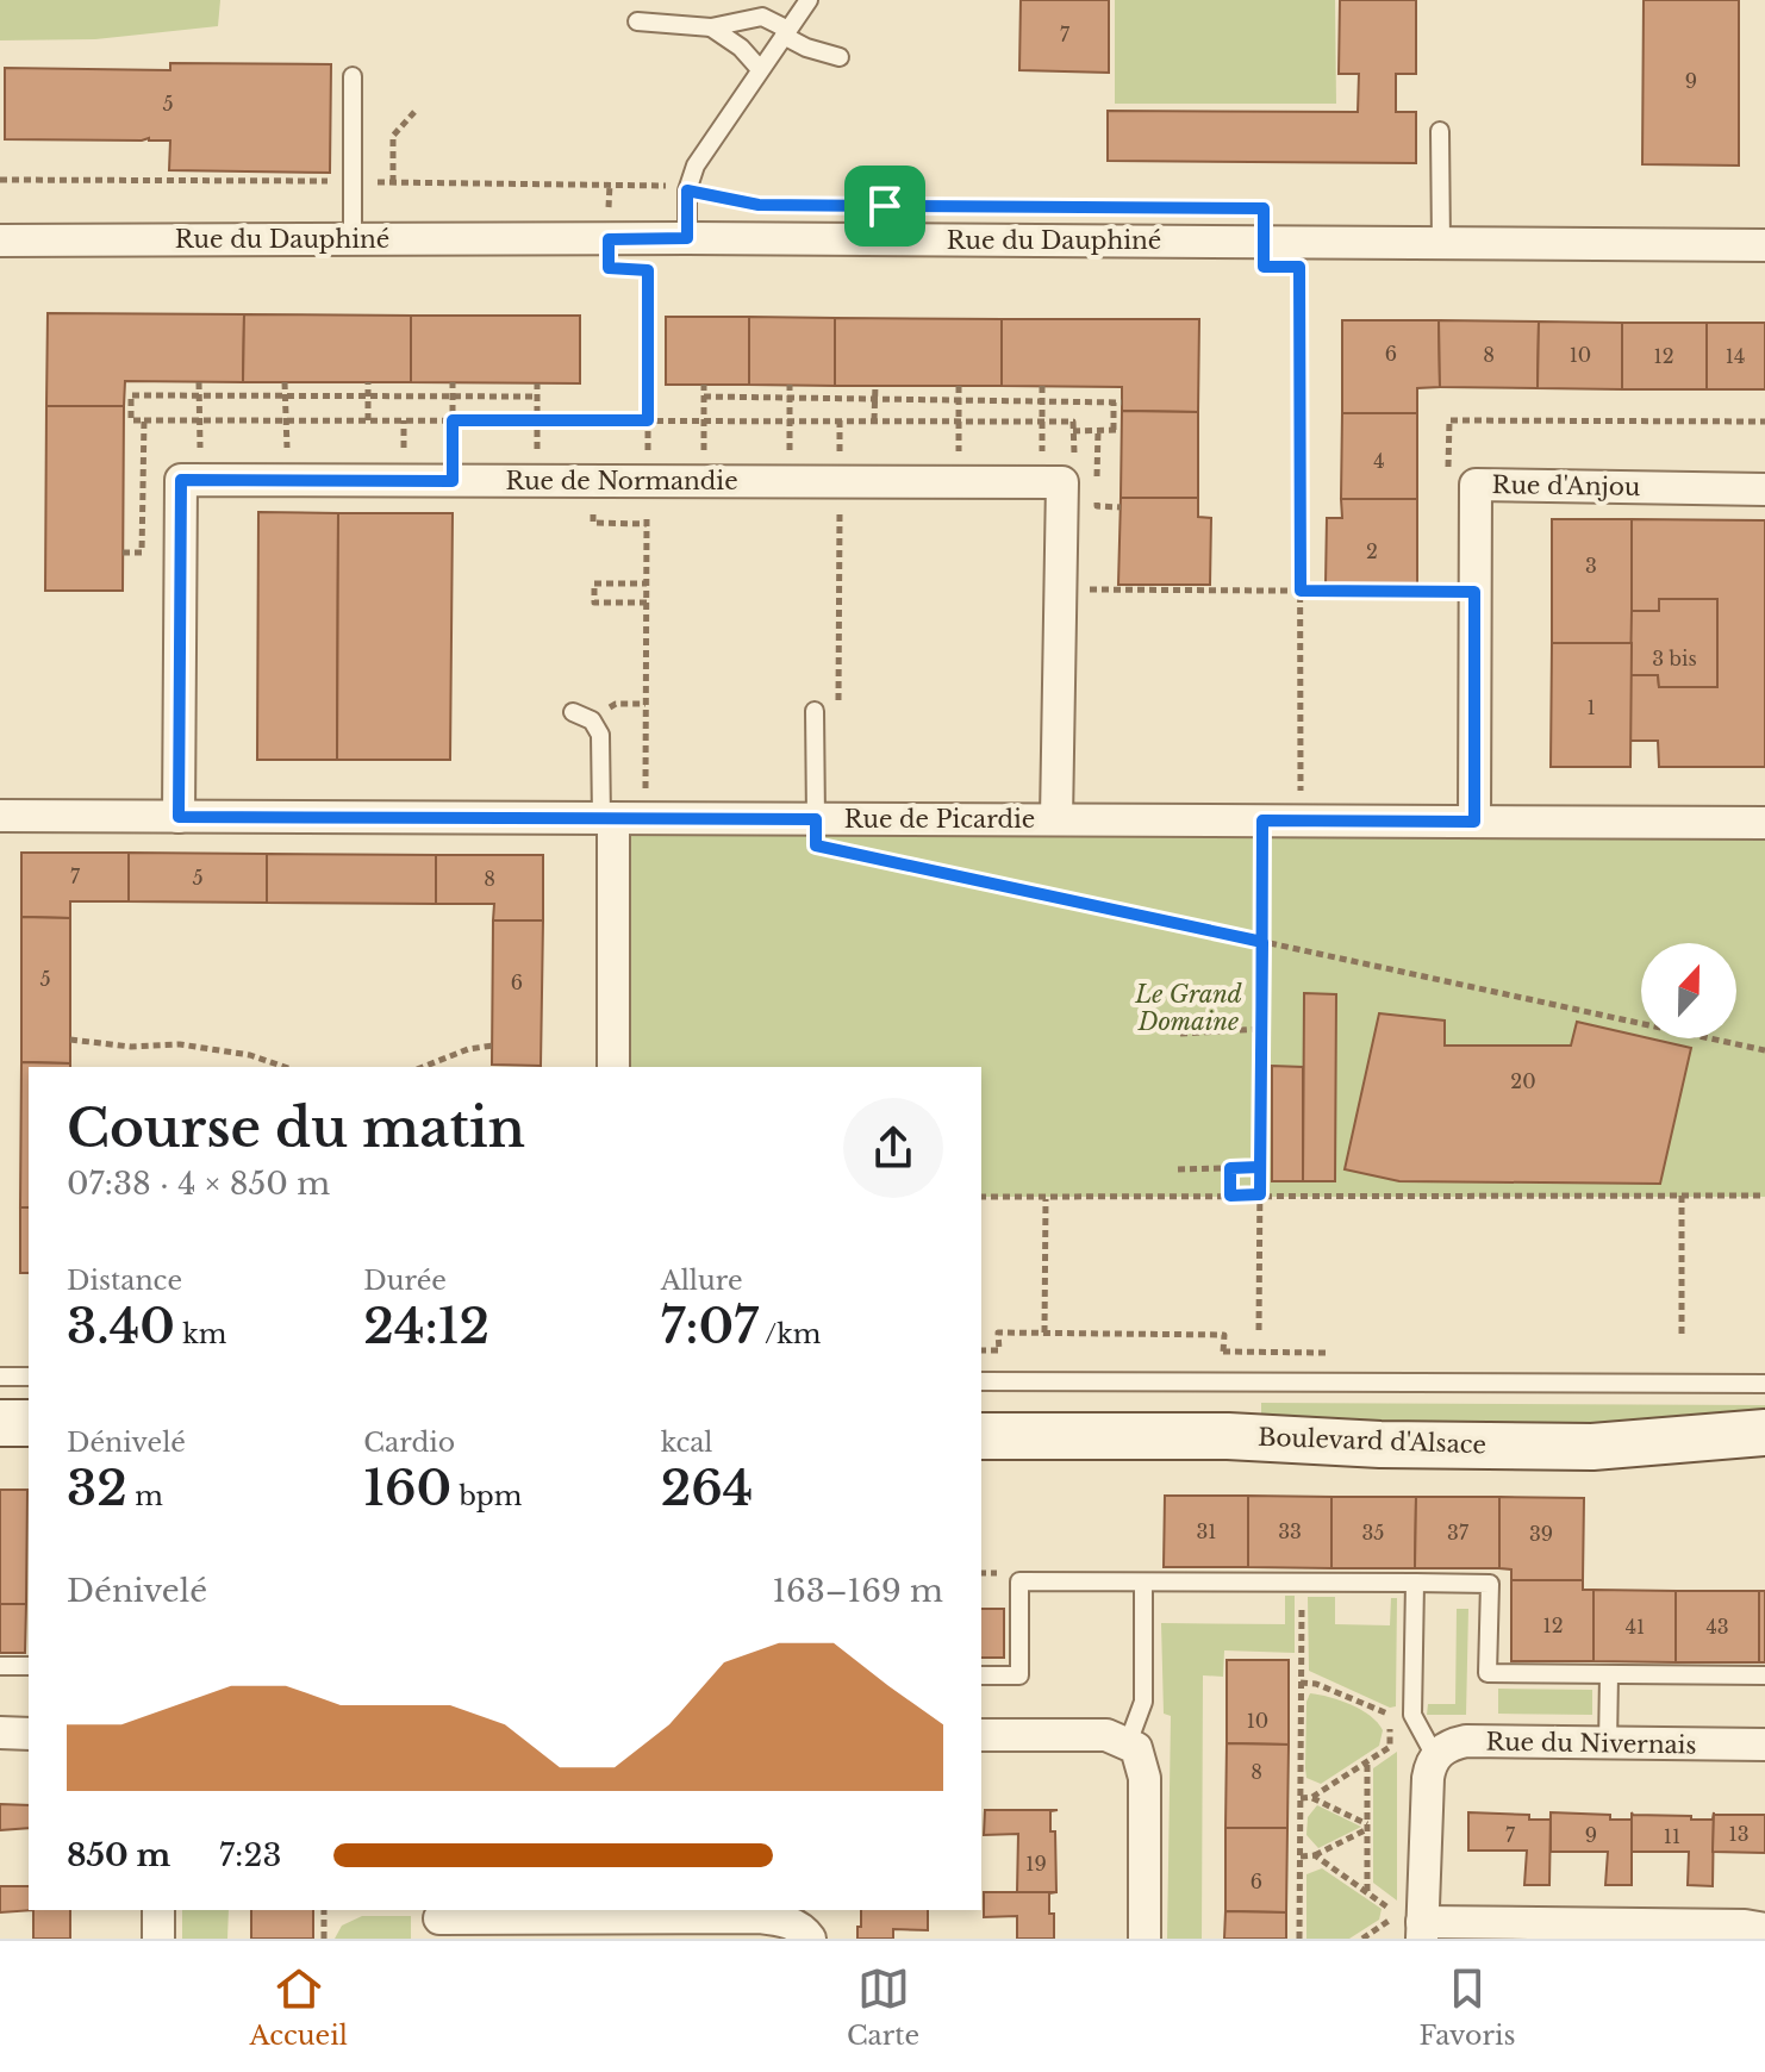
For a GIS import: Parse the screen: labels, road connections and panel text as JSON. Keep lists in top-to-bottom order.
{
  "streets": {
    "street": [
      "Rue du Dauphiné",
      "Rue de Normandie",
      "Rue d'Anjou",
      "Rue de Picardie",
      "Boulevard d'Alsace",
      "Rue du Nivernais"
    ]
  },
  "crossings": [
    ["Rue d'Anjou", "Rue de Picardie"]
  ],
  "parks": ["Le Grand Domaine"],
  "house_numbers": [
    "7",
    "9",
    "5",
    "6",
    "8",
    "10",
    "12",
    "14",
    "4",
    "2",
    "3",
    "3 bis",
    "1",
    "7",
    "5",
    "8",
    "5",
    "6",
    "20",
    "31",
    "33",
    "35",
    "37",
    "39",
    "12",
    "41",
    "43",
    "10",
    "8",
    "13",
    "7",
    "9",
    "11",
    "19",
    "6"
  ],
  "north": "top",
  "page": {
    "heading": ["Course du matin", "07:38 · 4 × 850 m"],
    "stats": [
      ["Distance", "3.40 km"],
      ["Durée", "24:12"],
      ["Allure", "7:07 /km"],
      ["Dénivelé", "32 m"],
      ["Cardio", "160 bpm"],
      ["kcal", "264"]
    ],
    "chart": ["Dénivelé", "163–169 m"],
    "list": [
      {
        "name": "850 m",
        "note": "7:23"
      }
    ],
    "tabs": ["Accueil", "Carte", "Favoris"]
  }
}
